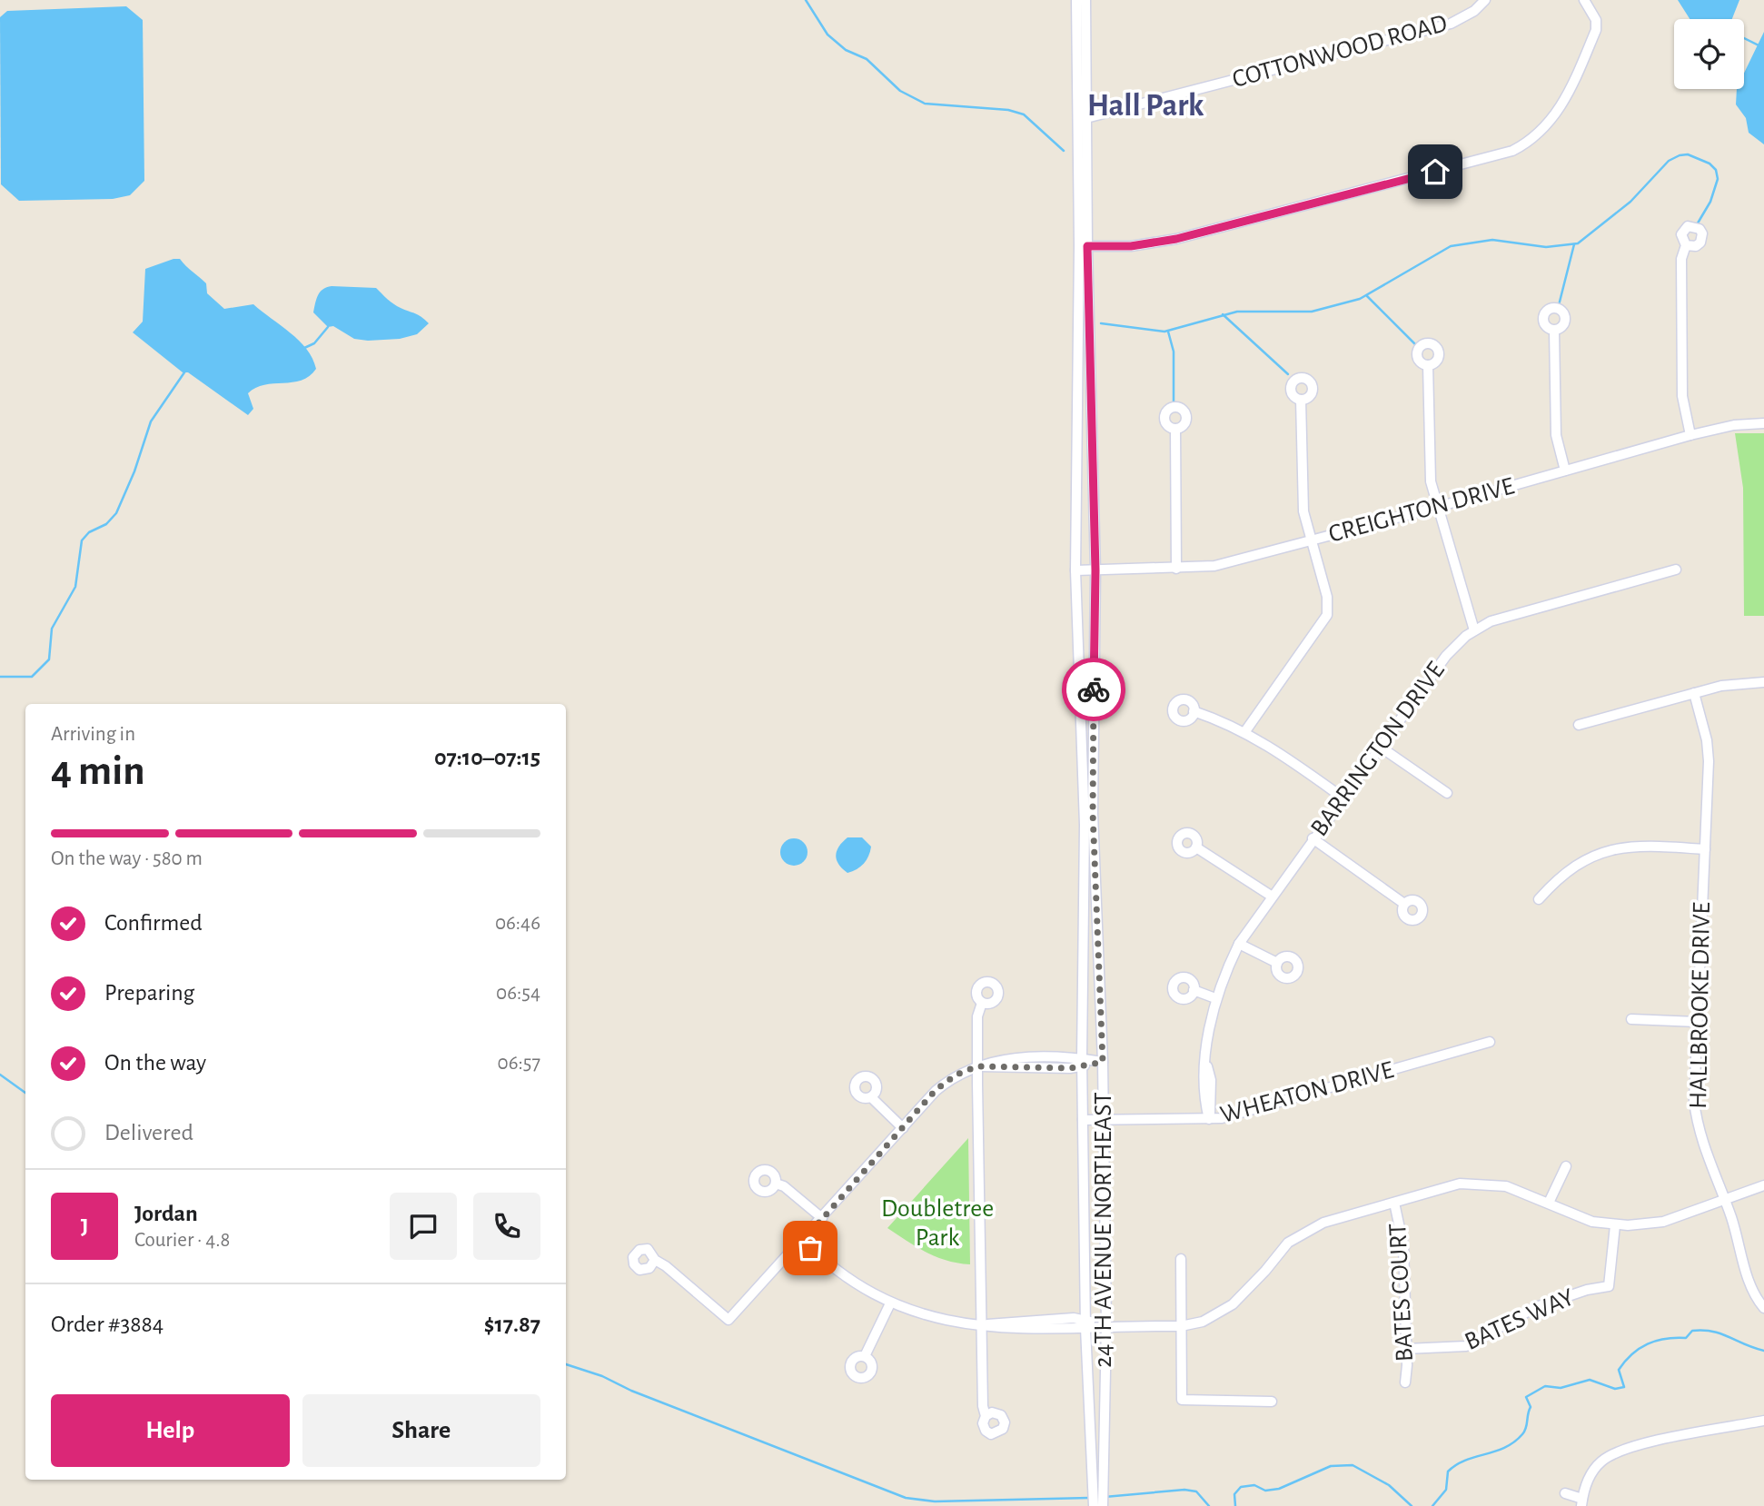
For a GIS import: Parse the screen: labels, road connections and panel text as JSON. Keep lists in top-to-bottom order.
{
  "streets": {
    "street": [
      "COTTONWOOD ROAD",
      "CREIGHTON DRIVE",
      "BARRINGTON DRIVE",
      "HALLBROOKE DRIVE",
      "WHEATON DRIVE",
      "24TH AVENUE NORTHEAST",
      "BATES COURT",
      "BATES WAY"
    ]
  },
  "crossings": [
    ["COTTONWOOD ROAD", "24TH AVENUE NORTHEAST"],
    ["CREIGHTON DRIVE", "24TH AVENUE NORTHEAST"],
    ["BARRINGTON DRIVE", "WHEATON DRIVE"],
    ["WHEATON DRIVE", "24TH AVENUE NORTHEAST"],
    ["BATES COURT", "BATES WAY"]
  ],
  "districts": ["Hall Park"],
  "parks": ["Doubletree Park"],
  "page": {
    "heading": ["4 min", "Arriving in", "07:10–07:15"],
    "panel": [
      "Jordan",
      "Courier · 4.8",
      "Order #3884",
      "$17.87"
    ],
    "bar": "On the way · 580 m",
    "list": [
      ["Confirmed", "06:46"],
      ["Preparing", "06:54"],
      ["On the way", "06:57"],
      "Delivered"
    ],
    "round": "J",
    "buttons": ["Help", "Share"]
  }
}
